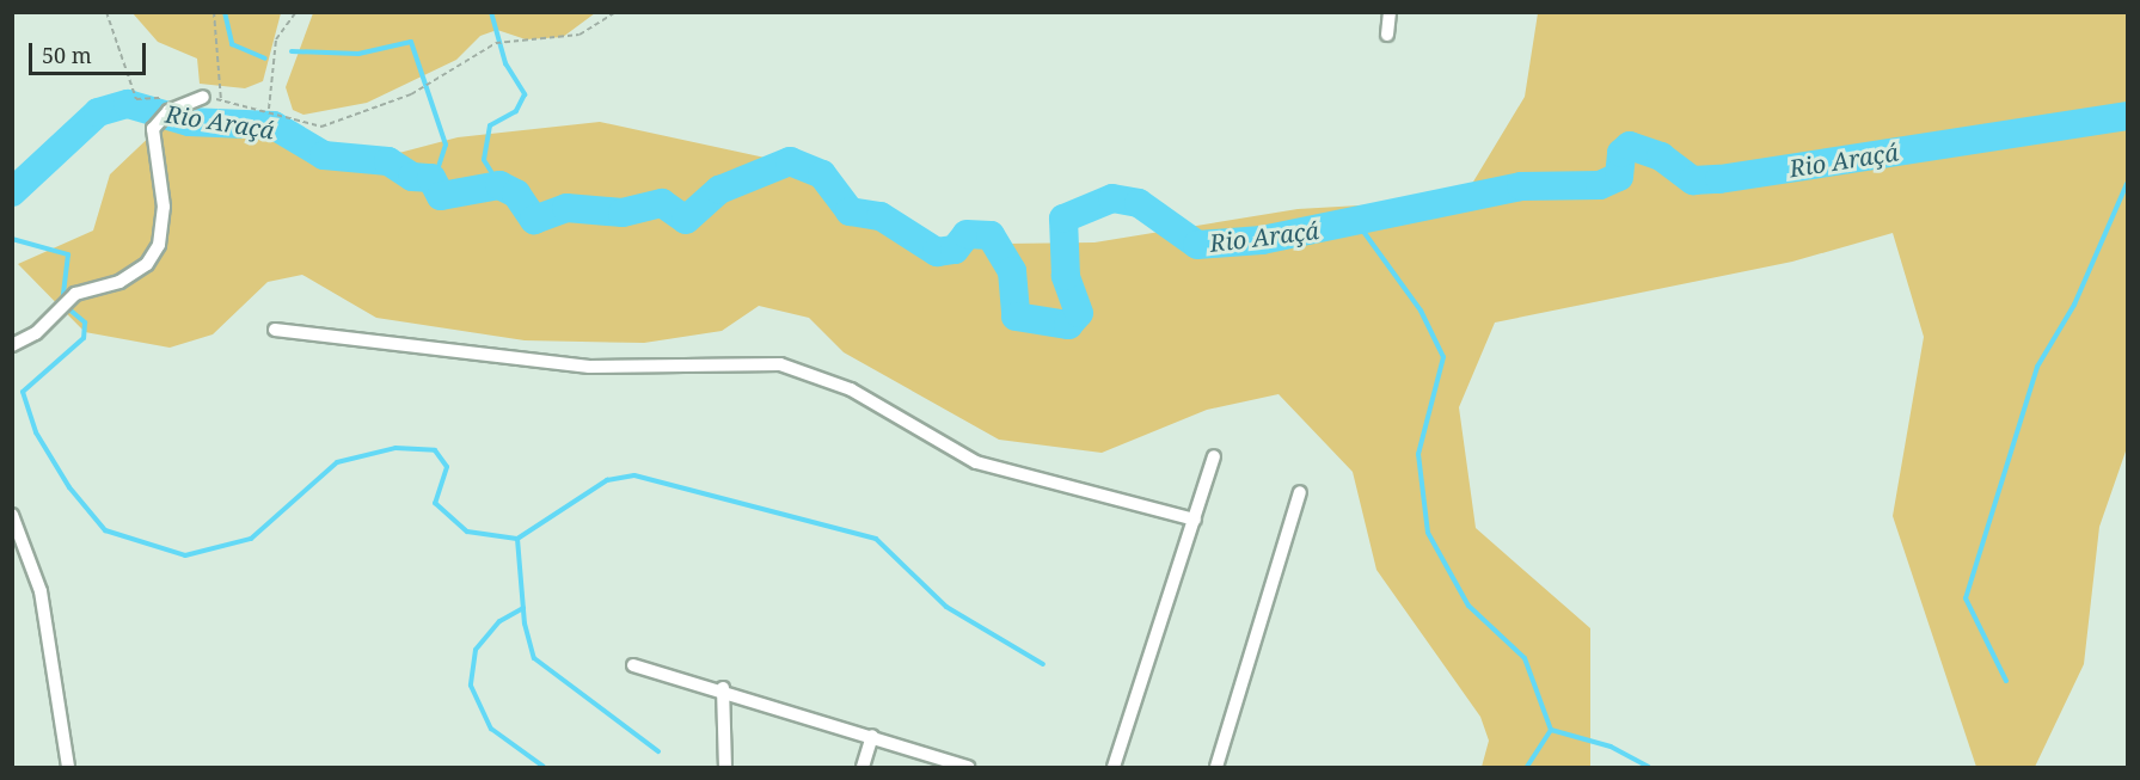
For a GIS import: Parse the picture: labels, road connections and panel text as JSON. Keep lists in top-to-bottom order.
{
  "water": ["Rio Araçá"],
  "scale_bar": "50 m"
}
